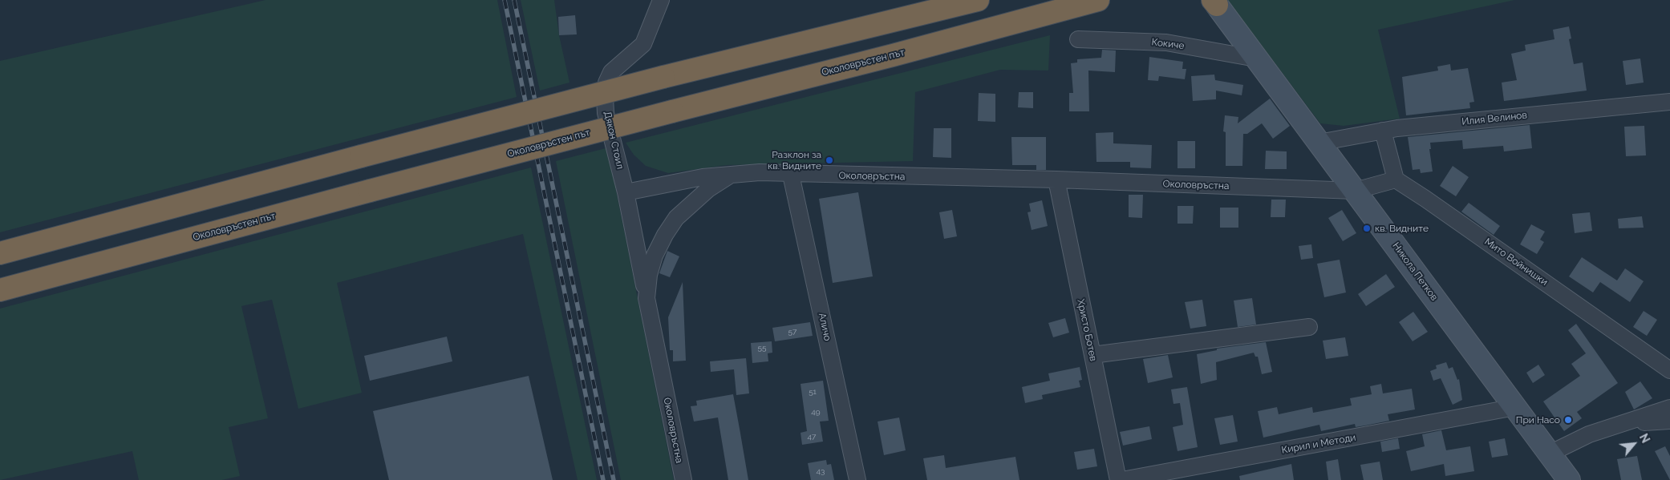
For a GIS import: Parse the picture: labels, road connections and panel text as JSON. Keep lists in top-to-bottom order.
{
  "streets": {
    "highway": ["Околовръстен път"],
    "street": [
      "Кокиче",
      "Илия Велинов",
      "Дякон Стоил",
      "Околовръстна",
      "Мито Войнишки",
      "Никола Петков",
      "Аличо",
      "Христо Ботев",
      "Кирил и Методи"
    ]
  },
  "crossings": [
    ["Кокиче", "Никола Петков"],
    ["Илия Велинов", "Никола Петков"],
    ["Дякон Стоил", "Околовръстна"],
    ["Околовръстна", "Никола Петков"],
    ["Околовръстна", "Аличо"],
    ["Околовръстна", "Христо Ботев"],
    ["Никола Петков", "Кирил и Методи"]
  ],
  "places": ["Разклон за кв. Видните", "кв. Видните", "При Насо"],
  "house_numbers": [
    "57",
    "55",
    "51",
    "49",
    "47",
    "43"
  ],
  "north": "top right"
}
